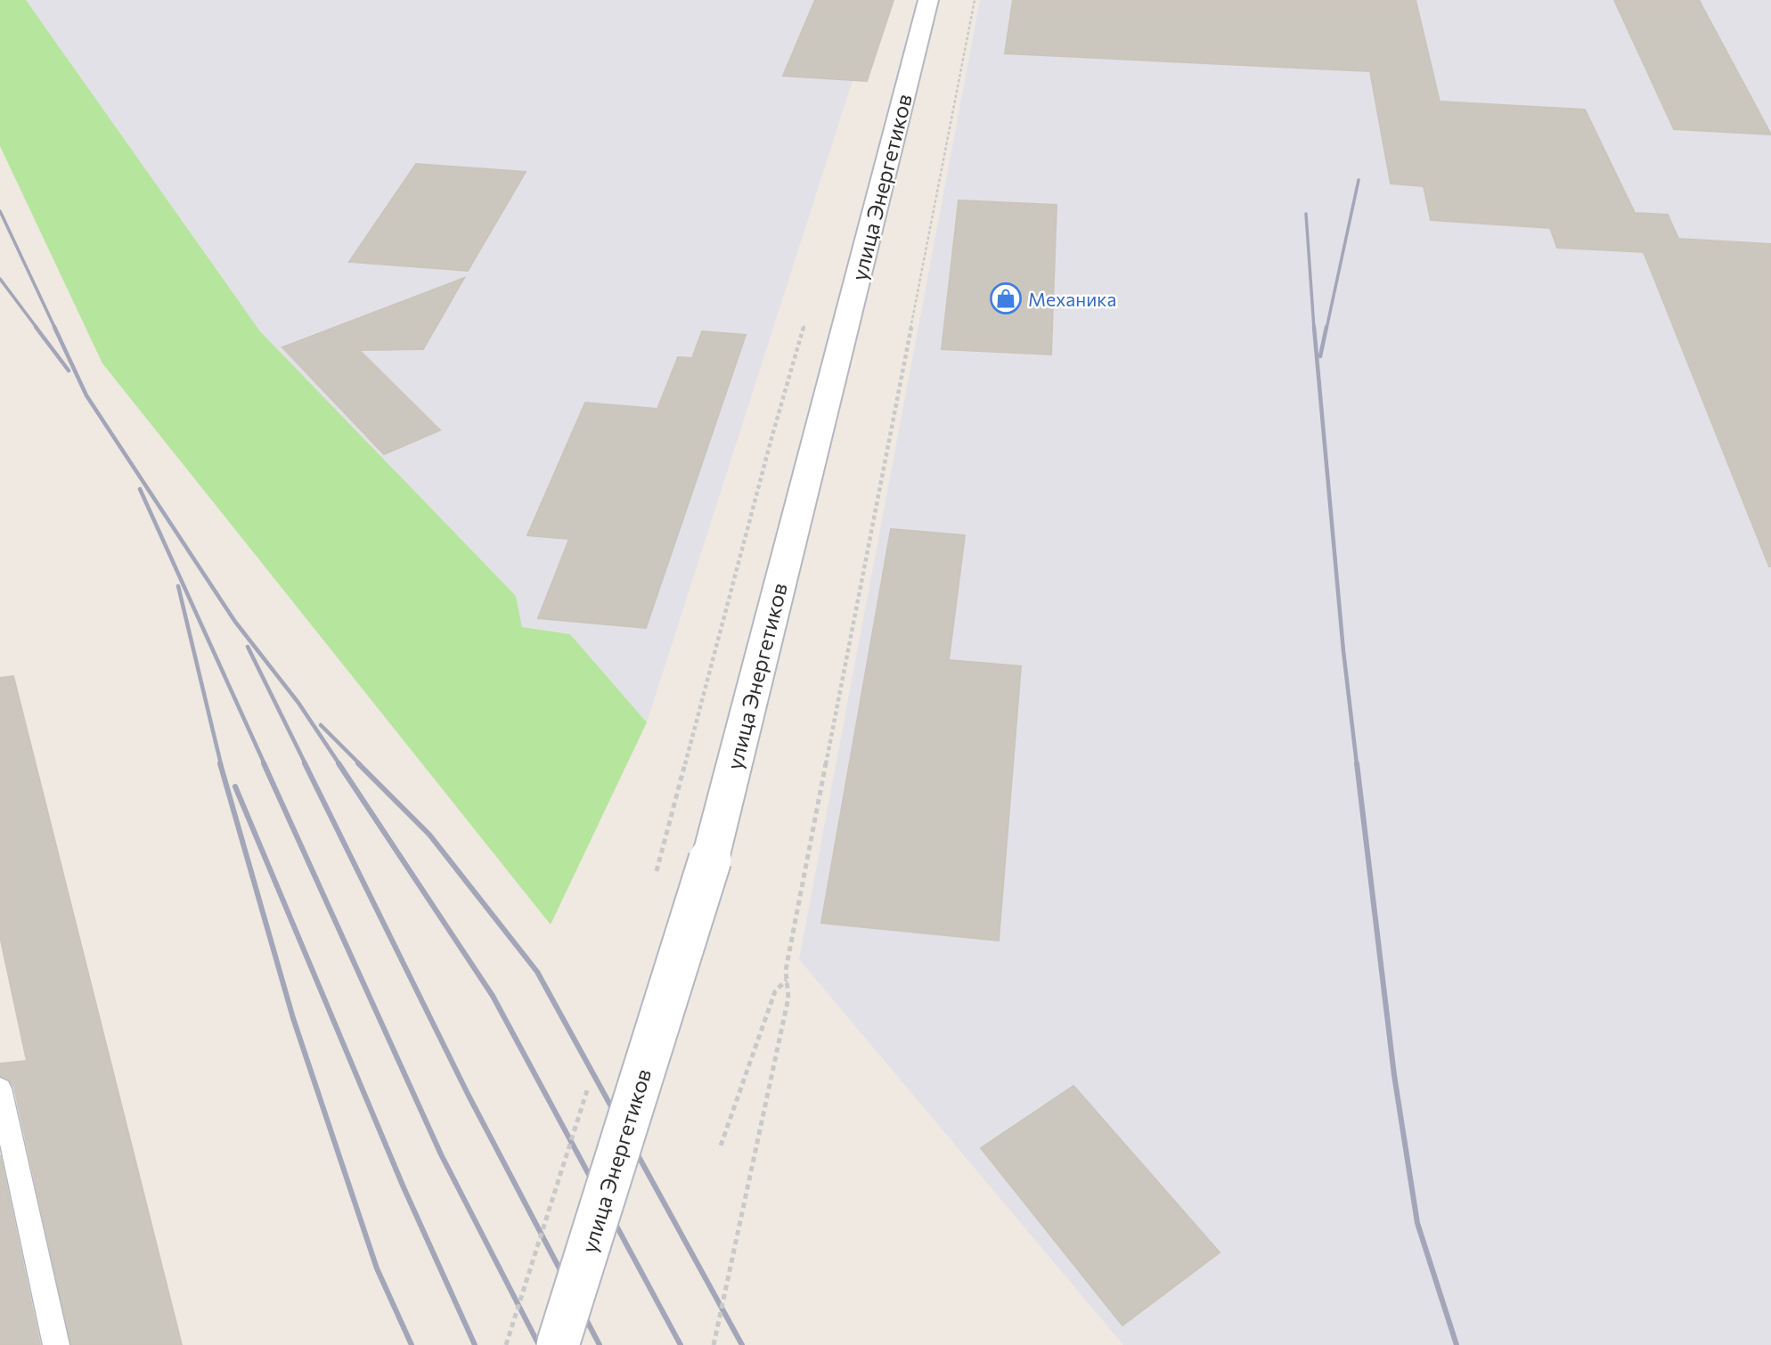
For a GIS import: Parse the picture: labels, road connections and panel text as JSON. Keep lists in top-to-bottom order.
{
  "streets": {
    "main road": ["улица Энергетиков"]
  },
  "places": {
    "shop": ["Механика"]
  }
}
